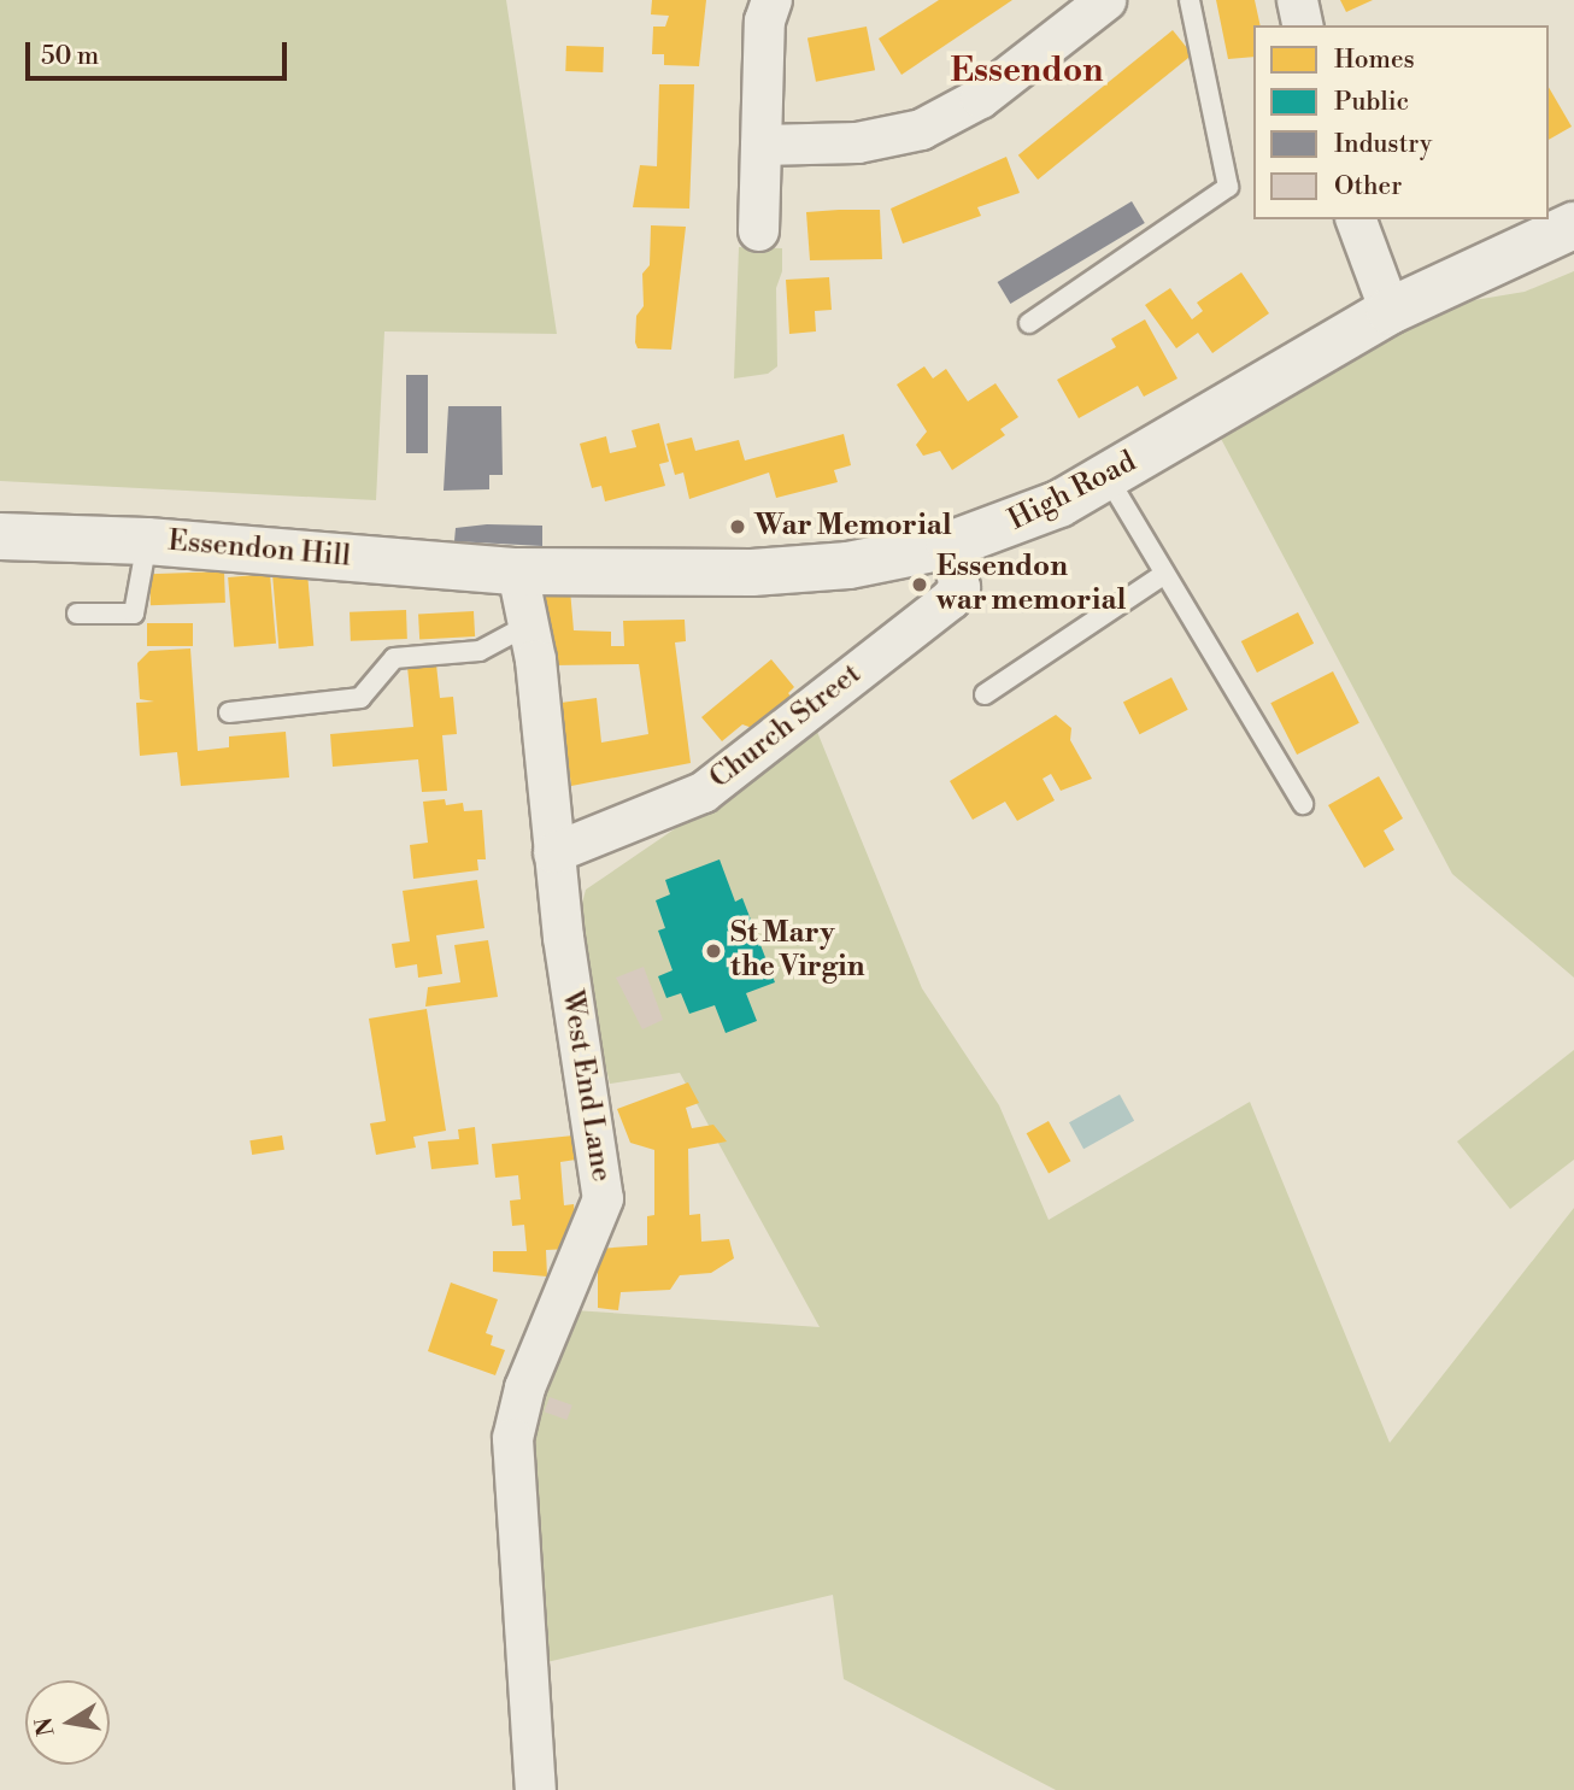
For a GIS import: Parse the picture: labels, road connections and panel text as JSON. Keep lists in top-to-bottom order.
{
  "streets": {
    "main road": ["High Road", "Essendon Hill"],
    "street": ["Church Street", "West End Lane"]
  },
  "crossings": [
    ["High Road", "Essendon Hill"],
    ["High Road", "Church Street"],
    ["High Road", "West End Lane"],
    ["Essendon Hill", "West End Lane"],
    ["Church Street", "West End Lane"]
  ],
  "districts": ["Essendon"],
  "places": ["War Memorial", "Essendon war memorial", "St Mary the Virgin"],
  "legend": [
    "Homes",
    "Public",
    "Industry",
    "Other"
  ],
  "scale_bar": "50 m",
  "north": "left"
}
